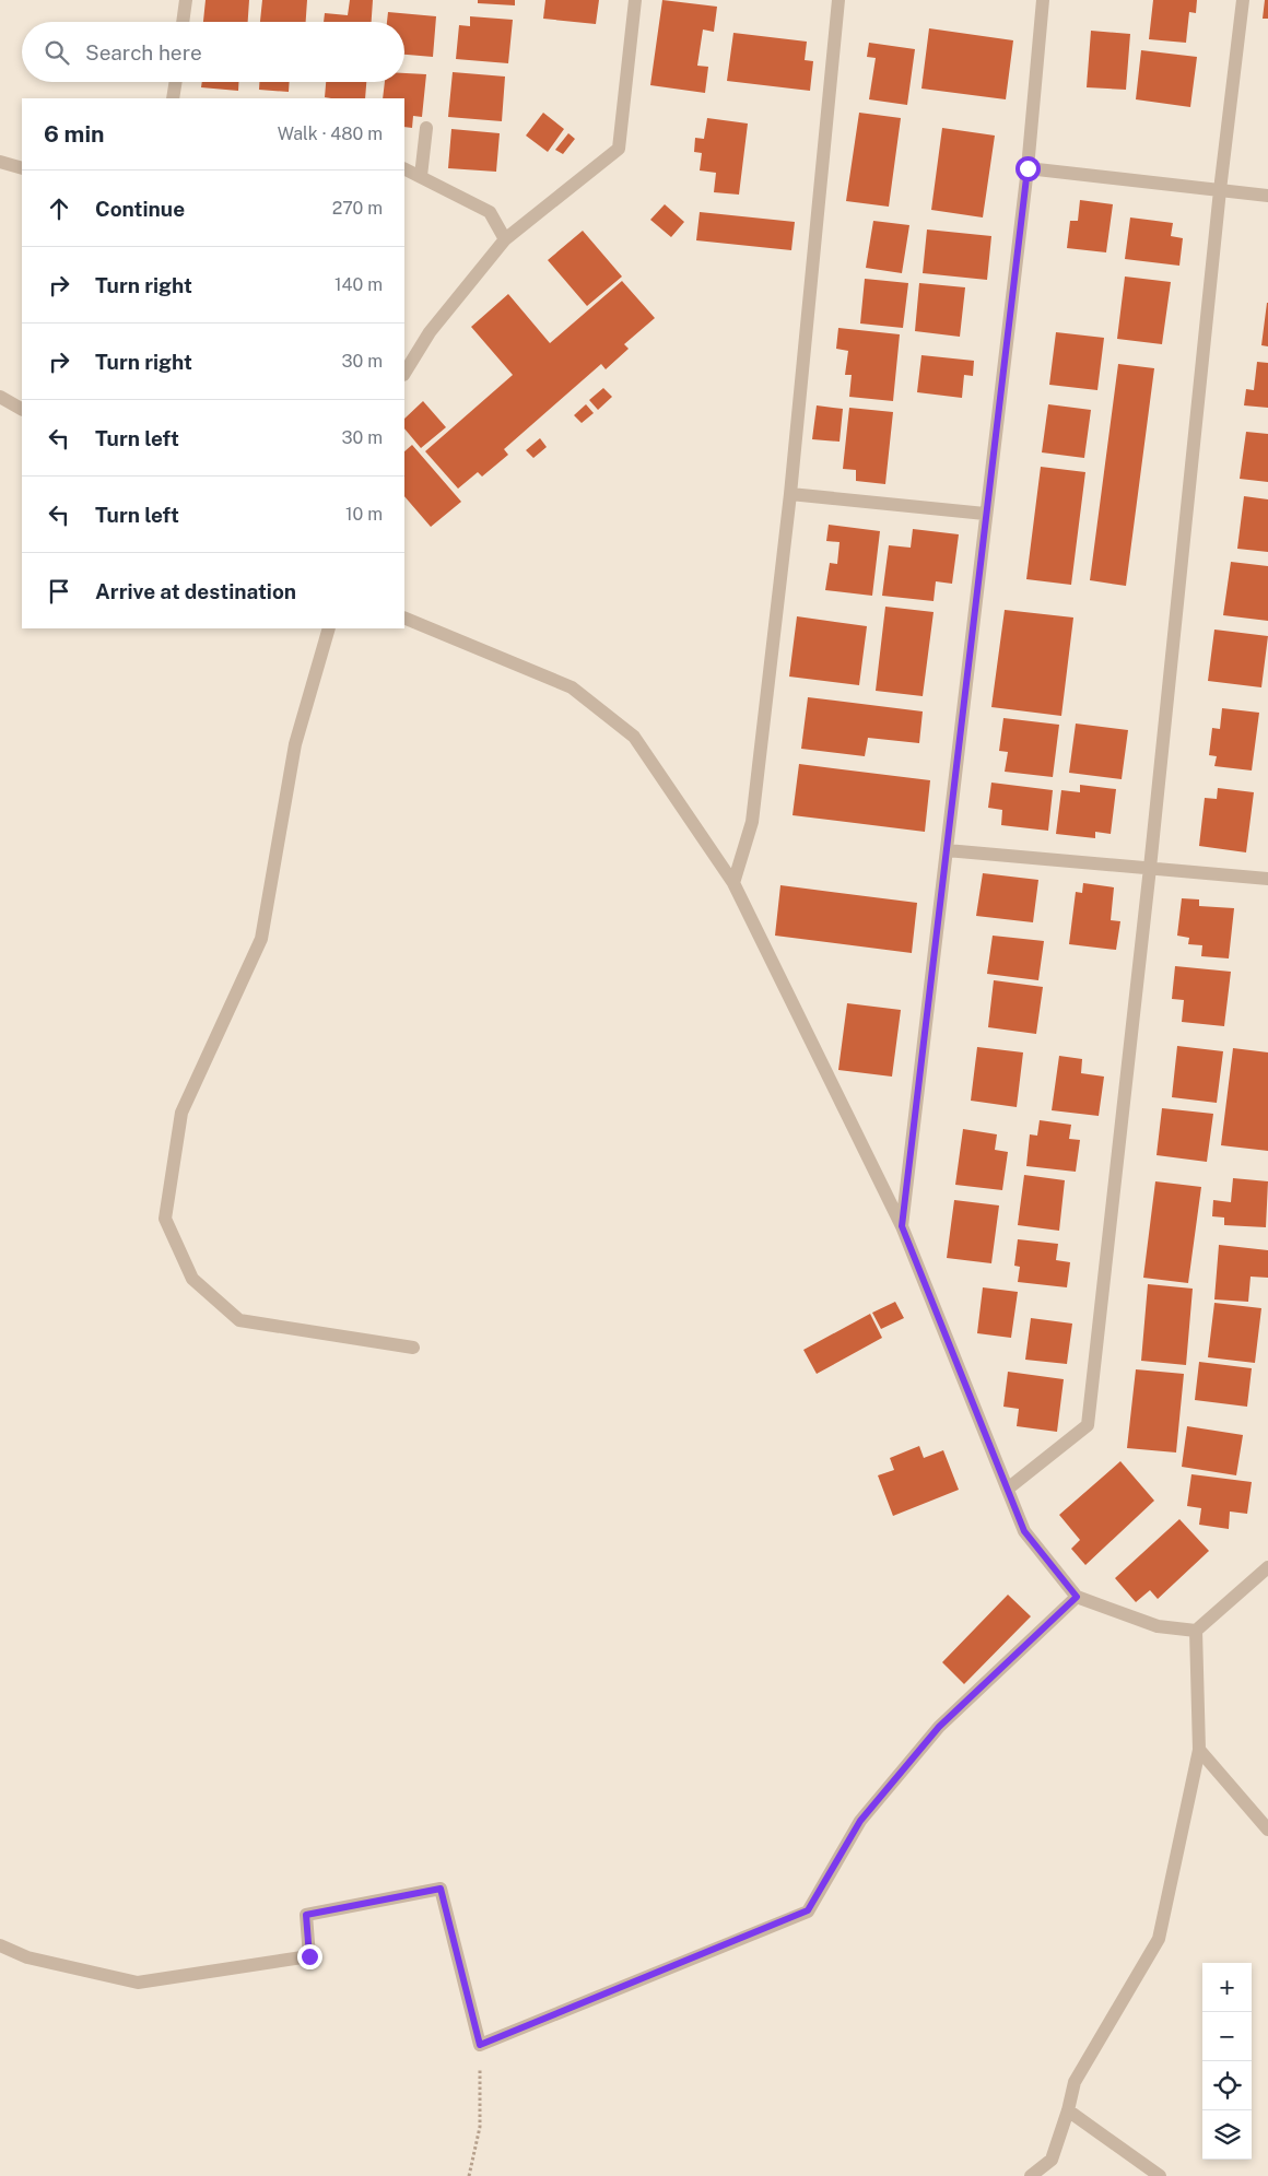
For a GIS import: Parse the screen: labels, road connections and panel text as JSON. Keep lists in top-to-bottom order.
{
  "page": {
    "search": "Search here",
    "heading": ["6 min", "Walk · 480 m"],
    "list": [
      ["Continue", "270 m"],
      ["Turn right", "140 m"],
      ["Turn right", "30 m"],
      ["Turn left", "30 m"],
      ["Turn left", "10 m"],
      "Arrive at destination"
    ],
    "map_buttons": ["+", "−"]
  }
}
